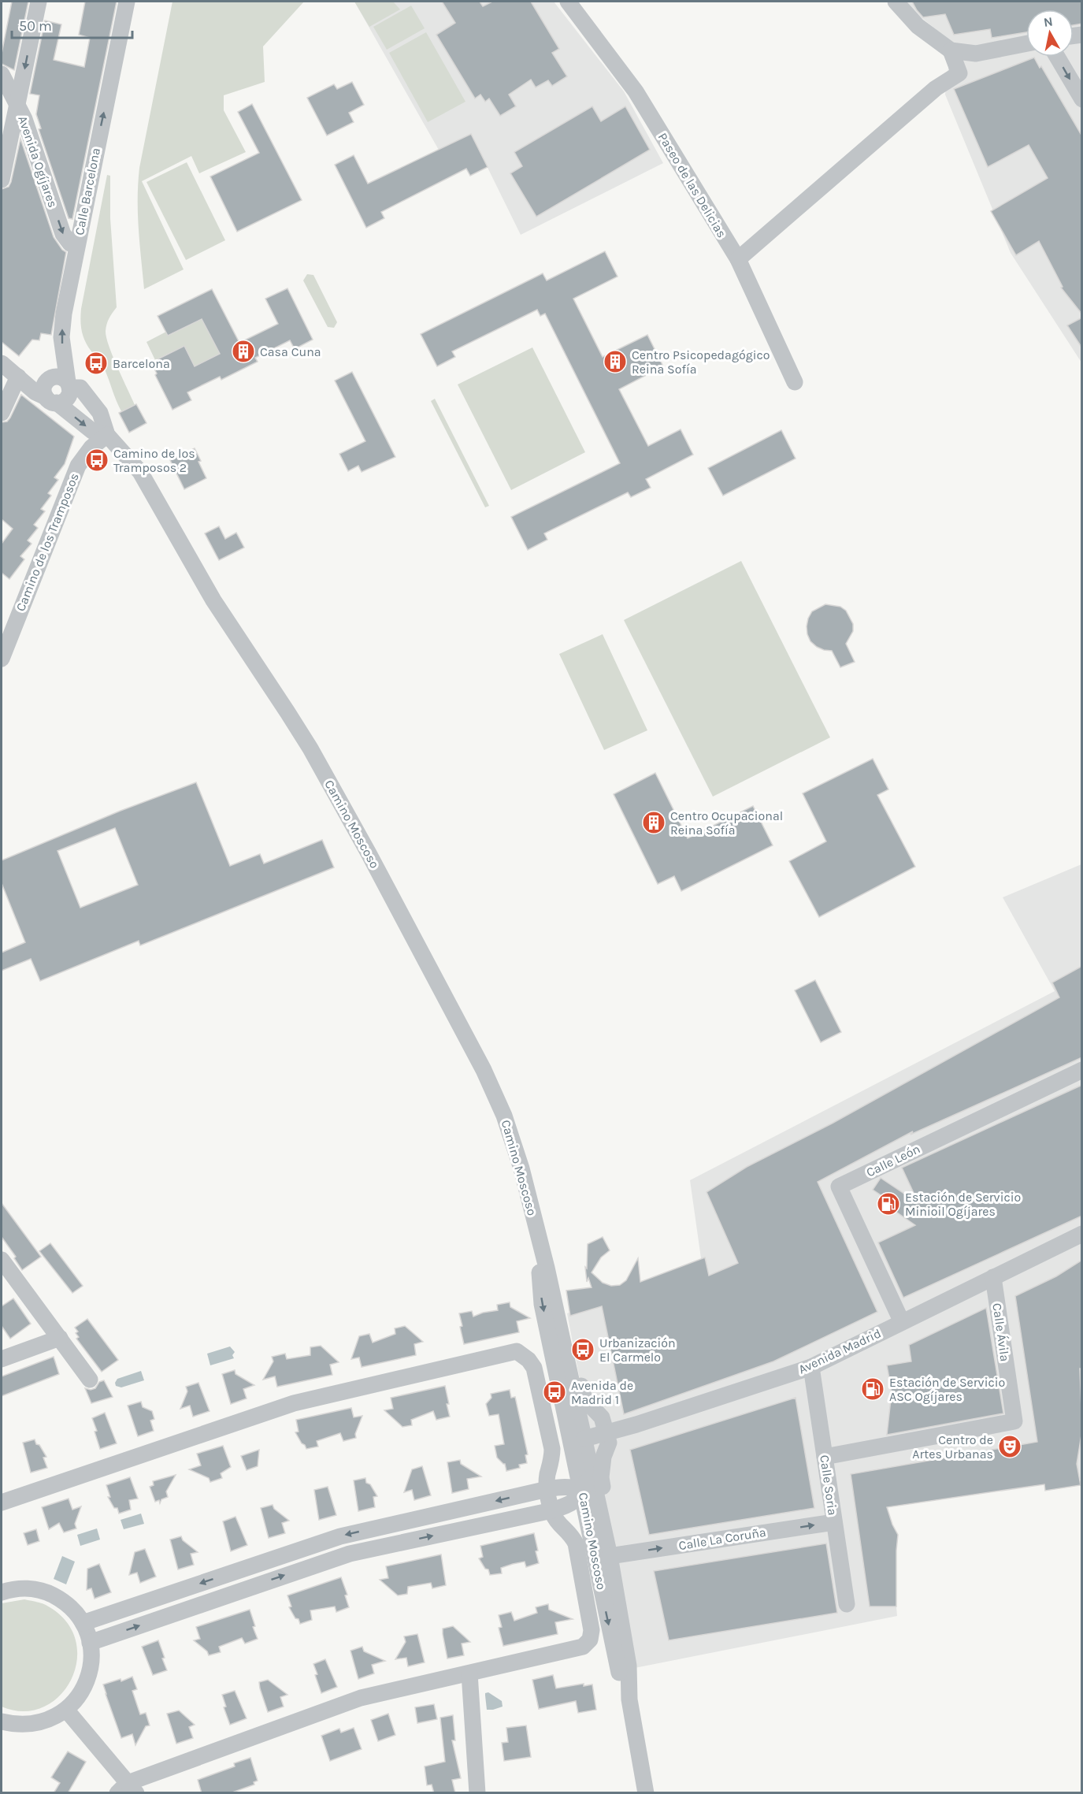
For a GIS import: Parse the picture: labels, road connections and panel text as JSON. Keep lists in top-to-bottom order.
{
  "streets": {
    "street": [
      "Avenida Ogíjares",
      "Paseo de las Delicias",
      "Calle Barcelona",
      "Camino de los Tramposos",
      "Camino Moscoso",
      "Calle León",
      "Calle Ávila",
      "Avenida Madrid",
      "Calle Soria",
      "Calle La Coruña"
    ]
  },
  "crossings": [
    ["Avenida Ogíjares", "Calle Barcelona"],
    ["Calle Barcelona", "Camino Moscoso"],
    ["Camino de los Tramposos", "Camino Moscoso"],
    ["Camino Moscoso", "Avenida Madrid"],
    ["Camino Moscoso", "Calle La Coruña"],
    ["Calle León", "Avenida Madrid"],
    ["Calle Ávila", "Avenida Madrid"],
    ["Calle Ávila", "Calle Soria"],
    ["Avenida Madrid", "Calle Soria"],
    ["Calle Soria", "Calle La Coruña"]
  ],
  "one_way": ["Avenida Ogíjares", "Calle La Coruña"],
  "places": {
    "building": ["Casa Cuna", "Centro Psicopedagógico Reina Sofía", "Centro Ocupacional Reina Sofía"],
    "bus stop": [
      "Barcelona",
      "Camino de los Tramposos 2",
      "Urbanización El Carmelo",
      "Avenida de Madrid 1"
    ],
    "fuel station": ["Estación de Servicio Minioil Ogíjares", "Estación de Servicio ASC Ogíjares"],
    "theatre": ["Centro de Artes Urbanas"]
  },
  "scale_bar": "50 m",
  "north": "top"
}
